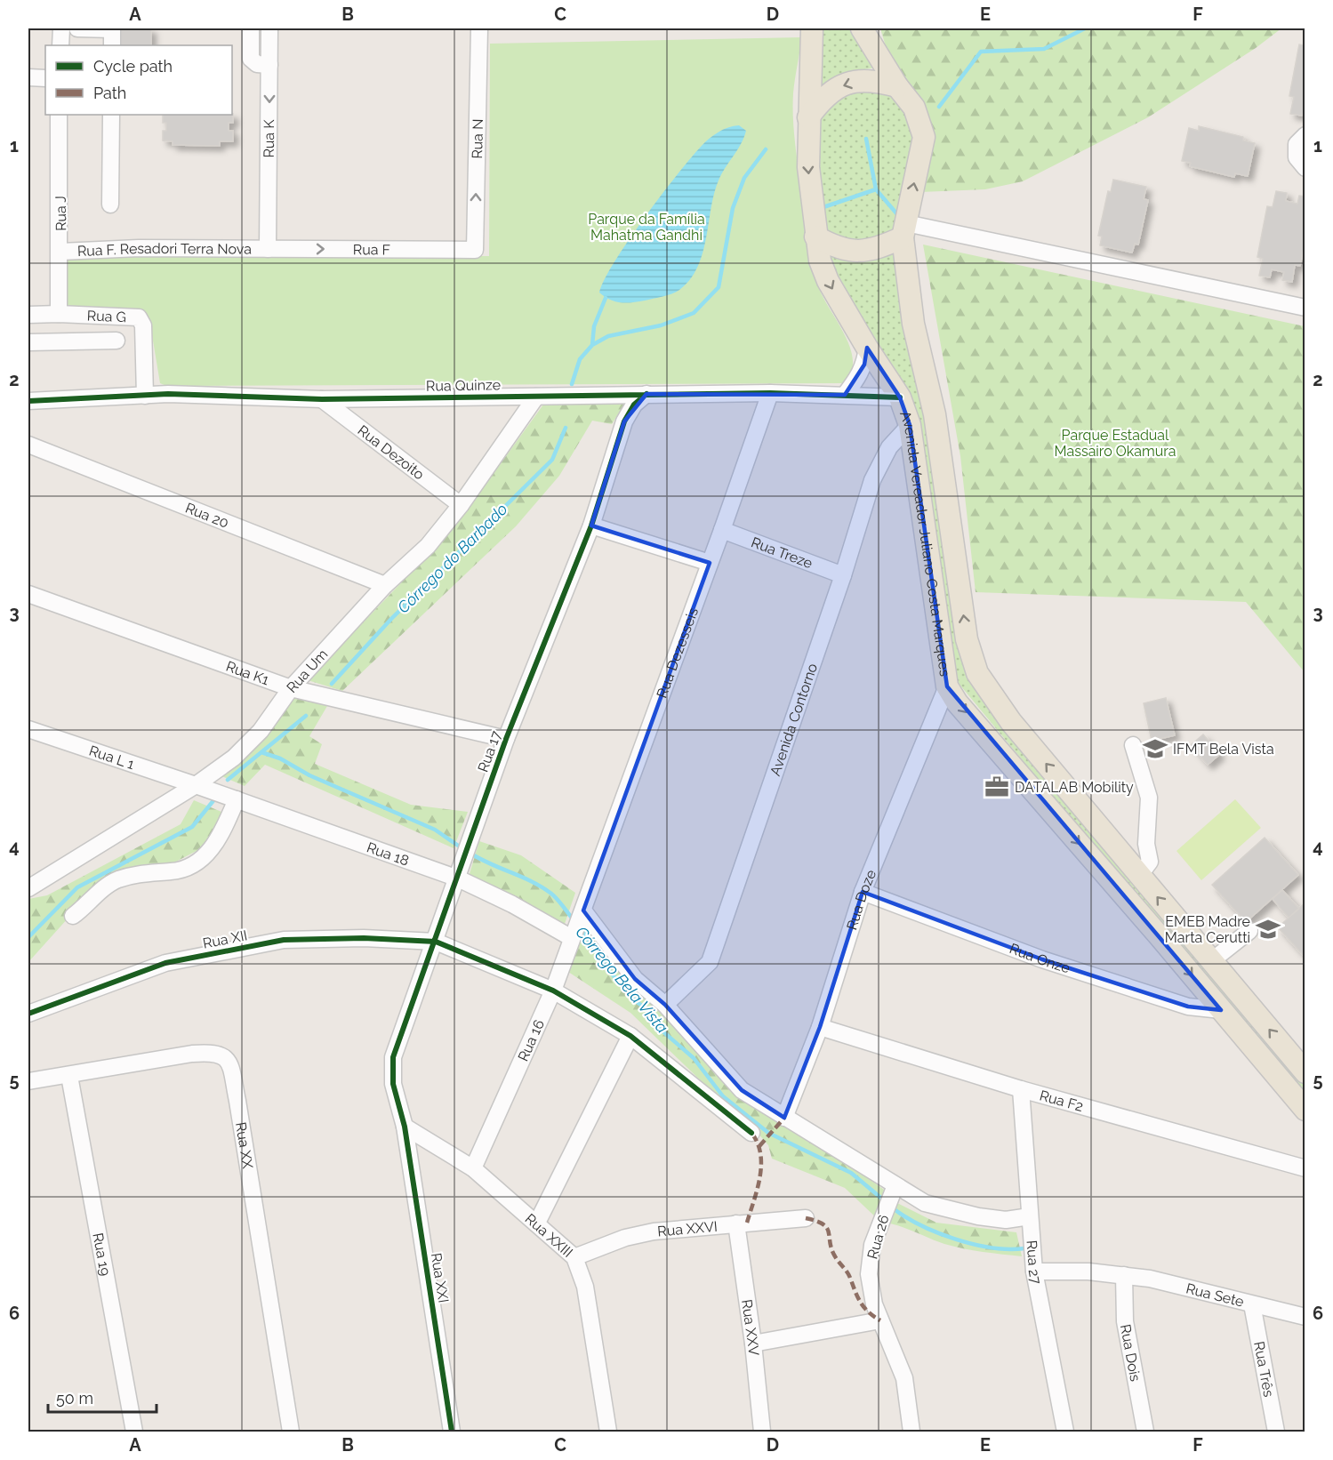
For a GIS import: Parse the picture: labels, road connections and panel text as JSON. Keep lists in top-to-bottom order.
{
  "streets": {
    "main road": ["Avenida Vereador Juliano Costa Marques"],
    "street": [
      "Rua K",
      "Rua N",
      "Rua J",
      "Rua F. Resadori Terra Nova",
      "Rua F",
      "Rua G",
      "Rua Quinze",
      "Rua Dezoito",
      "Rua 20",
      "Rua Treze",
      "Rua Dezesseis",
      "Rua Um",
      "Rua K1",
      "Avenida Contorno",
      "Rua 17",
      "Rua L 1",
      "Rua 18",
      "Rua Doze",
      "Rua XII",
      "Rua Onze",
      "Rua 16",
      "Rua F2",
      "Rua XX",
      "Rua XXVI",
      "Rua XXIII",
      "Rua 26",
      "Rua 19",
      "Rua 27",
      "Rua XXI",
      "Rua Sete",
      "Rua XXV",
      "Rua Dois",
      "Rua Três"
    ]
  },
  "crossings": [
    ["Rua K", "Rua F. Resadori Terra Nova"],
    ["Rua K", "Rua F"],
    ["Rua N", "Rua F"],
    ["Rua J", "Rua F. Resadori Terra Nova"],
    ["Rua J", "Rua G"],
    ["Rua F. Resadori Terra Nova", "Rua F"],
    ["Rua G", "Rua Quinze"],
    ["Rua Quinze", "Rua Dezoito"],
    ["Rua Quinze", "Avenida Vereador Juliano Costa Marques"],
    ["Rua Quinze", "Rua Dezesseis"],
    ["Rua Quinze", "Rua Um"],
    ["Rua Quinze", "Rua 17"],
    ["Rua Dezoito", "Rua Um"],
    ["Rua 20", "Rua Um"],
    ["Avenida Vereador Juliano Costa Marques", "Avenida Contorno"],
    ["Avenida Vereador Juliano Costa Marques", "Rua Doze"],
    ["Avenida Vereador Juliano Costa Marques", "Rua Onze"],
    ["Rua Treze", "Rua Dezesseis"],
    ["Rua Treze", "Avenida Contorno"],
    ["Rua Dezesseis", "Rua 16"],
    ["Rua Um", "Rua K1"],
    ["Rua Um", "Rua L 1"],
    ["Rua Um", "Rua 18"],
    ["Rua K1", "Rua 17"],
    ["Rua 17", "Rua 18"],
    ["Rua 17", "Rua XII"],
    ["Rua 17", "Rua XXIII"],
    ["Rua 17", "Rua XXI"],
    ["Rua L 1", "Rua 18"],
    ["Rua 18", "Rua 16"],
    ["Rua Doze", "Rua Onze"],
    ["Rua Doze", "Rua F2"],
    ["Rua XII", "Rua 16"],
    ["Rua 16", "Rua XXIII"],
    ["Rua F2", "Rua 27"],
    ["Rua XX", "Rua 19"],
    ["Rua XXVI", "Rua XXIII"],
    ["Rua XXVI", "Rua XXV"],
    ["Rua XXIII", "Rua XXI"],
    ["Rua 27", "Rua Sete"],
    ["Rua Sete", "Rua Dois"],
    ["Rua Sete", "Rua Três"]
  ],
  "one_way": ["Rua K", "Rua N", "Rua F"],
  "water": ["Córrego do Barbado", "Córrego Bela Vista"],
  "parks": ["Parque da Família Mahatma Gandhi", "Parque Estadual Massairo Okamura"],
  "places": {
    "school or university": ["IFMT Bela Vista", "EMEB Madre Marta Cerutti"],
    "office": ["DATALAB Mobility"]
  },
  "legend": ["Cycle path", "Path"],
  "scale_bar": "50 m",
  "grid": {
    "columns": [
      "A",
      "B",
      "C",
      "D",
      "E",
      "F"
    ],
    "rows": [
      "1",
      "2",
      "3",
      "4",
      "5",
      "6"
    ]
  }
}
